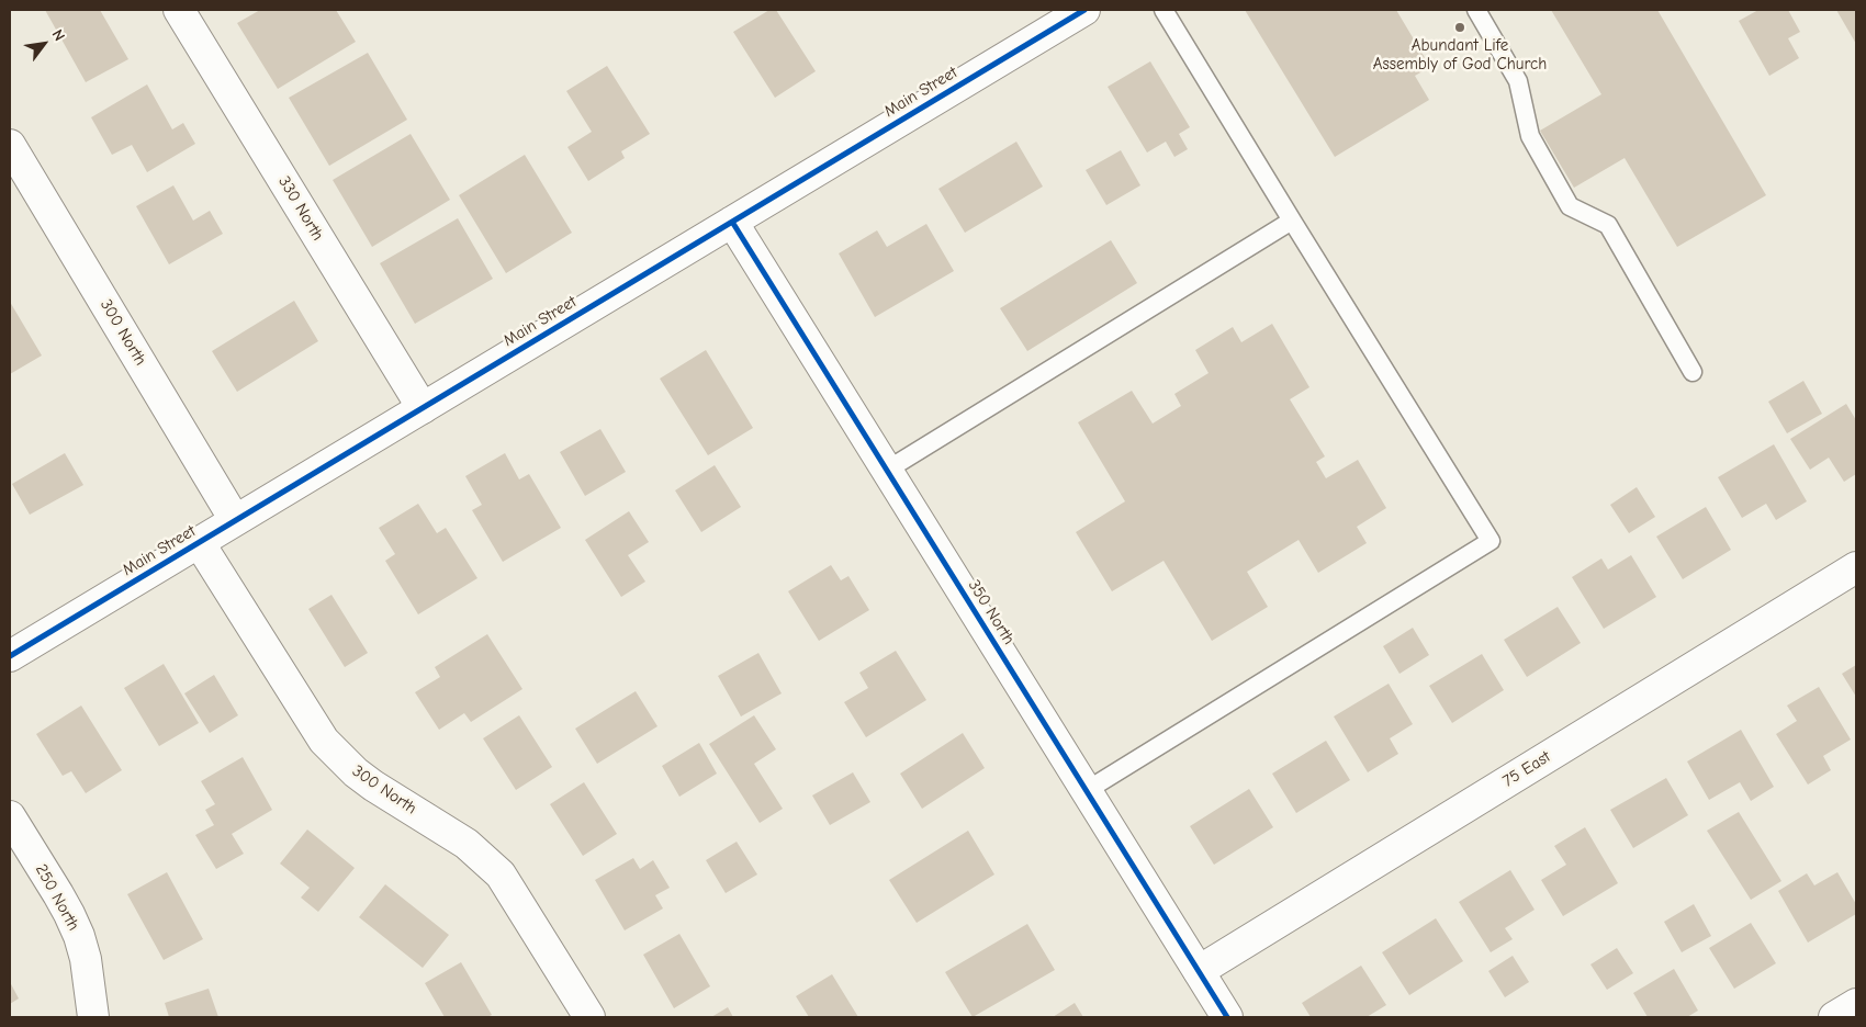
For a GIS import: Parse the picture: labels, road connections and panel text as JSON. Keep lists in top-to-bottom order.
{
  "streets": {
    "street": [
      "Main Street",
      "330 North",
      "300 North",
      "350 North",
      "75 East",
      "250 North"
    ]
  },
  "crossings": [
    ["Main Street", "330 North"],
    ["Main Street", "300 North"],
    ["Main Street", "350 North"],
    ["350 North", "75 East"]
  ],
  "places": ["Abundant Life Assembly of God Church"],
  "north": "top right"
}
